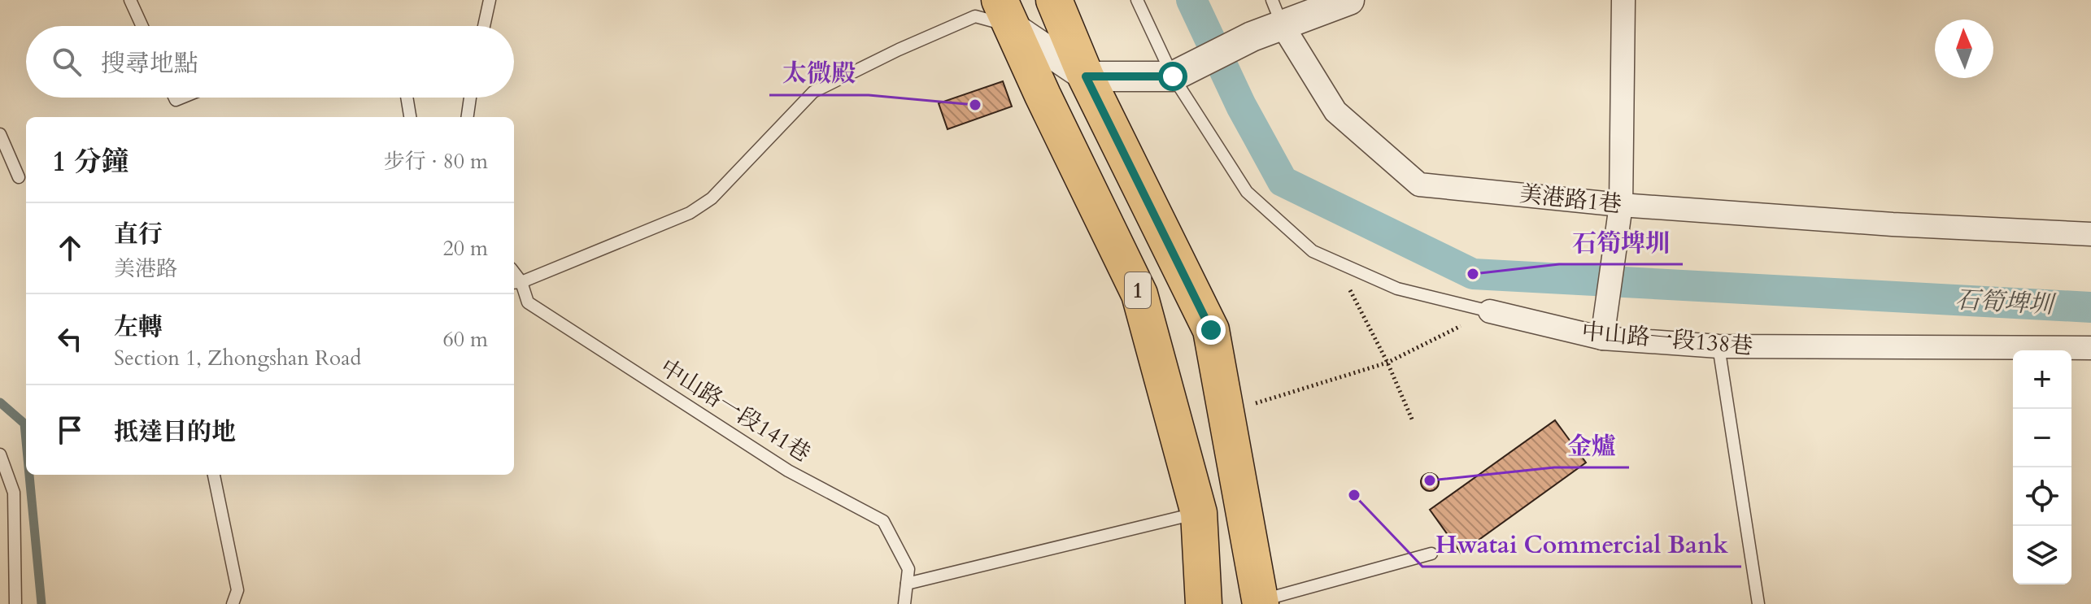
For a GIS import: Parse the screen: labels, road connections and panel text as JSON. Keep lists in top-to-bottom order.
{
  "streets": {
    "main road": ["1"],
    "street": ["美港路1巷", "中山路一段138巷"],
    "lane": ["中山路一段141巷"]
  },
  "water": ["石筍埤圳"],
  "places": [
    "太微殿",
    "石筍埤圳",
    "金爐",
    "Hwatai Commercial Bank"
  ],
  "north": "top",
  "page": {
    "search": "搜尋地點",
    "heading": ["1 分鐘", "步行 · 80 m"],
    "list": [
      ["直行", "美港路", "20 m"],
      ["左轉", "Section 1, Zhongshan Road", "60 m"],
      "抵達目的地"
    ],
    "map_buttons": ["+", "−"]
  }
}
